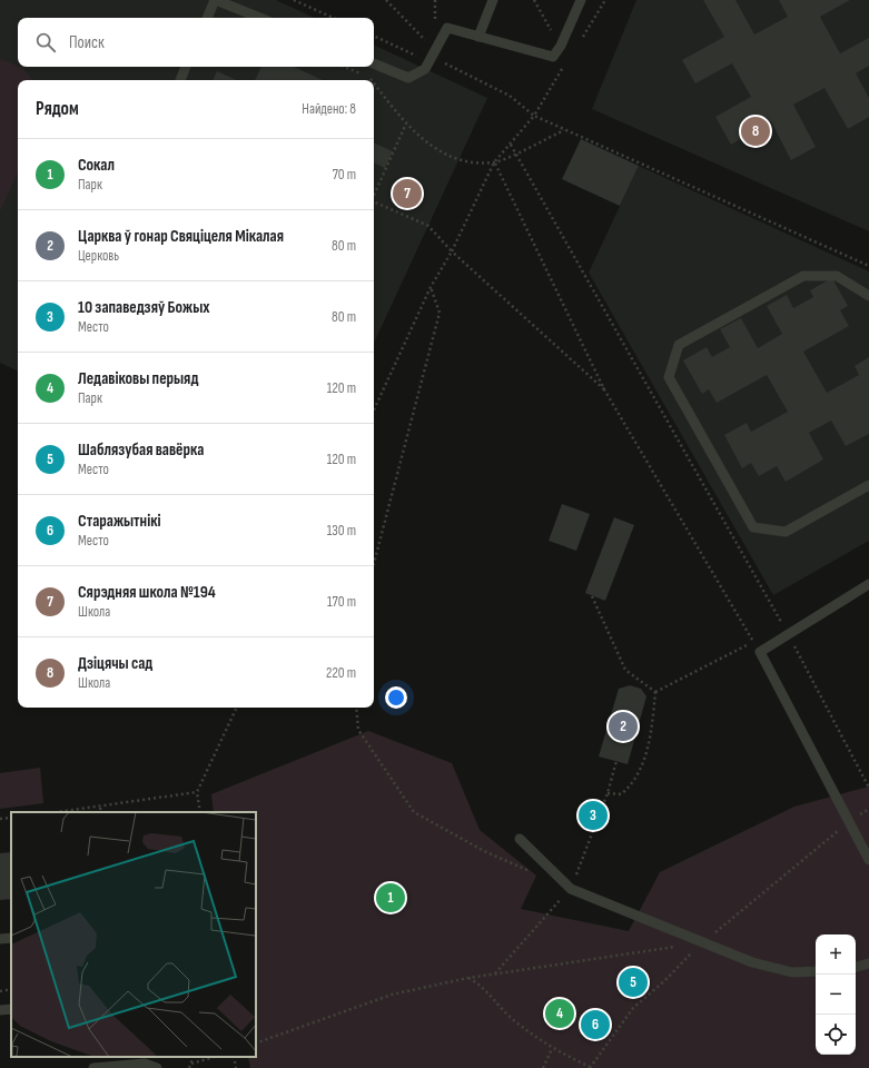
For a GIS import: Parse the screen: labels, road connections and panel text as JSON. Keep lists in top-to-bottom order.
{
  "page": {
    "search": "Поиск",
    "heading": ["Рядом", "Найдено: 8"],
    "pins": [
      "8",
      "7",
      "2",
      "3",
      "1",
      "5",
      "4",
      "6"
    ],
    "list": [
      {
        "mark": "1",
        "name": "Сокал",
        "note": "Парк",
        "value": "70 m"
      },
      {
        "mark": "2",
        "name": "Царква ў гонар Свяціцеля Мікалая",
        "note": "Церковь",
        "value": "80 m"
      },
      {
        "mark": "3",
        "name": "10 запаведзяў Божых",
        "note": "Место",
        "value": "80 m"
      },
      {
        "mark": "4",
        "name": "Ледавіковы перыяд",
        "note": "Парк",
        "value": "120 m"
      },
      {
        "mark": "5",
        "name": "Шаблязубая вавёрка",
        "note": "Место",
        "value": "120 m"
      },
      {
        "mark": "6",
        "name": "Старажытнікі",
        "note": "Место",
        "value": "130 m"
      },
      {
        "mark": "7",
        "name": "Сярэдняя школа №194",
        "note": "Школа",
        "value": "170 m"
      },
      {
        "mark": "8",
        "name": "Дзіцячы сад",
        "note": "Школа",
        "value": "220 m"
      }
    ],
    "map_buttons": ["+", "−"]
  }
}
